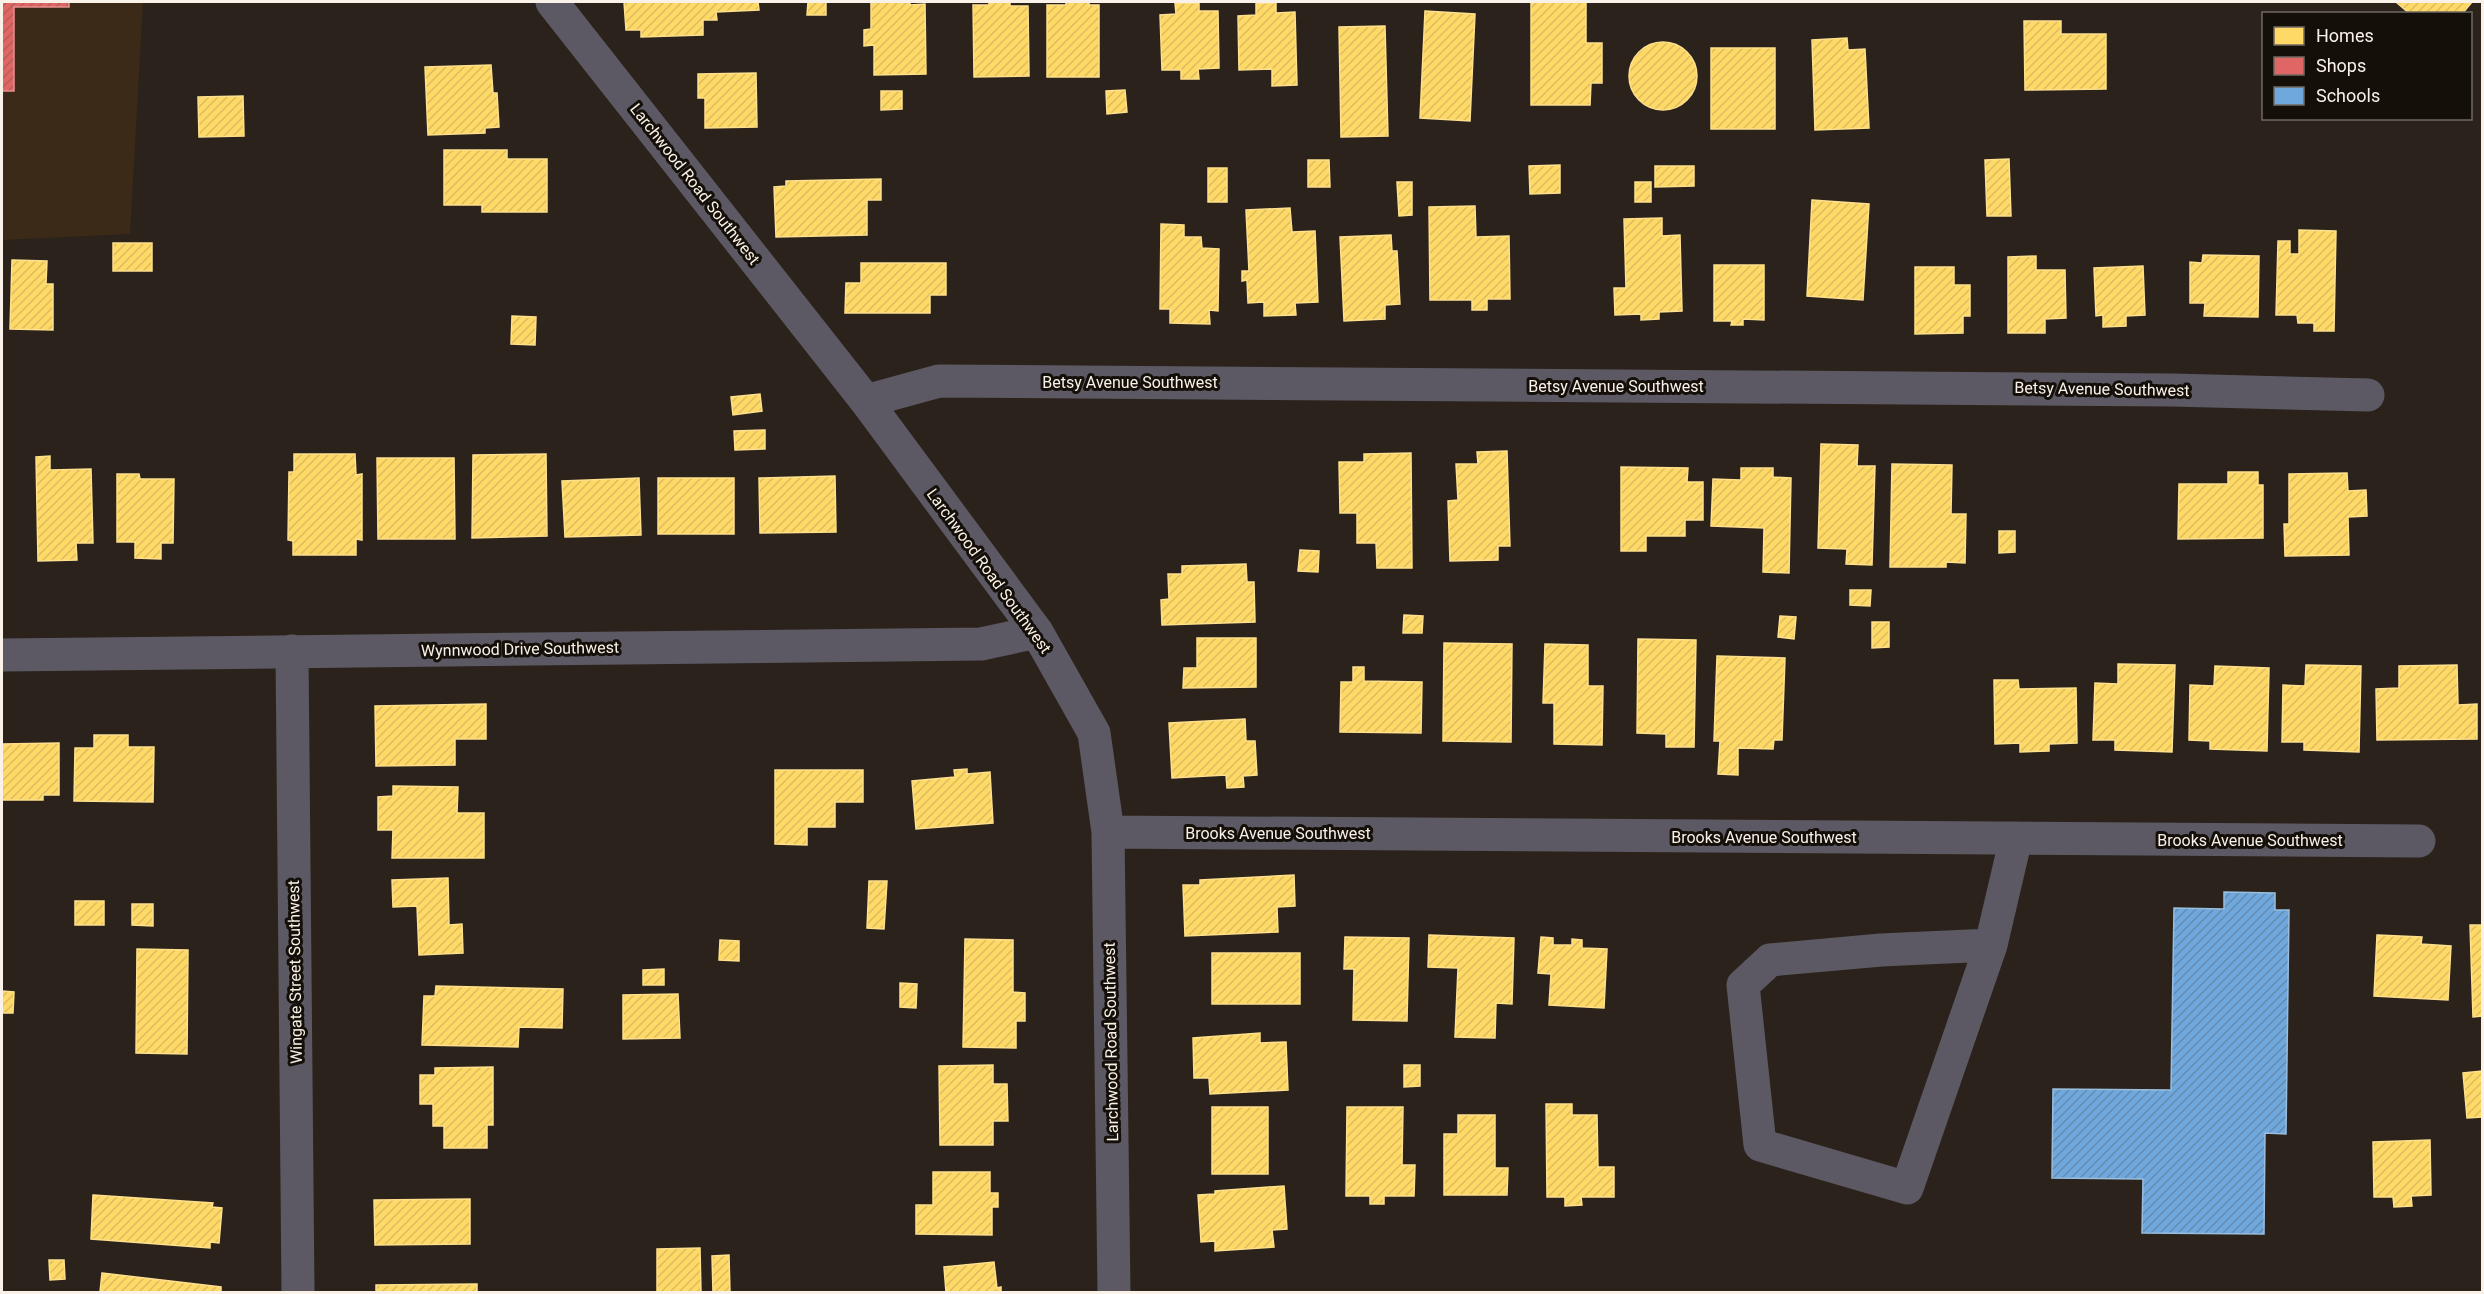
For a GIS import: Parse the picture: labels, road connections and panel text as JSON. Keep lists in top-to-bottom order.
{
  "streets": {
    "street": [
      "Larchwood Road Southwest",
      "Betsy Avenue Southwest",
      "Wynnwood Drive Southwest",
      "Brooks Avenue Southwest",
      "Wingate Street Southwest"
    ]
  },
  "crossings": [
    ["Larchwood Road Southwest", "Betsy Avenue Southwest"],
    ["Larchwood Road Southwest", "Wynnwood Drive Southwest"],
    ["Larchwood Road Southwest", "Brooks Avenue Southwest"],
    ["Wynnwood Drive Southwest", "Wingate Street Southwest"]
  ],
  "legend": ["Homes", "Shops", "Schools"]
}
